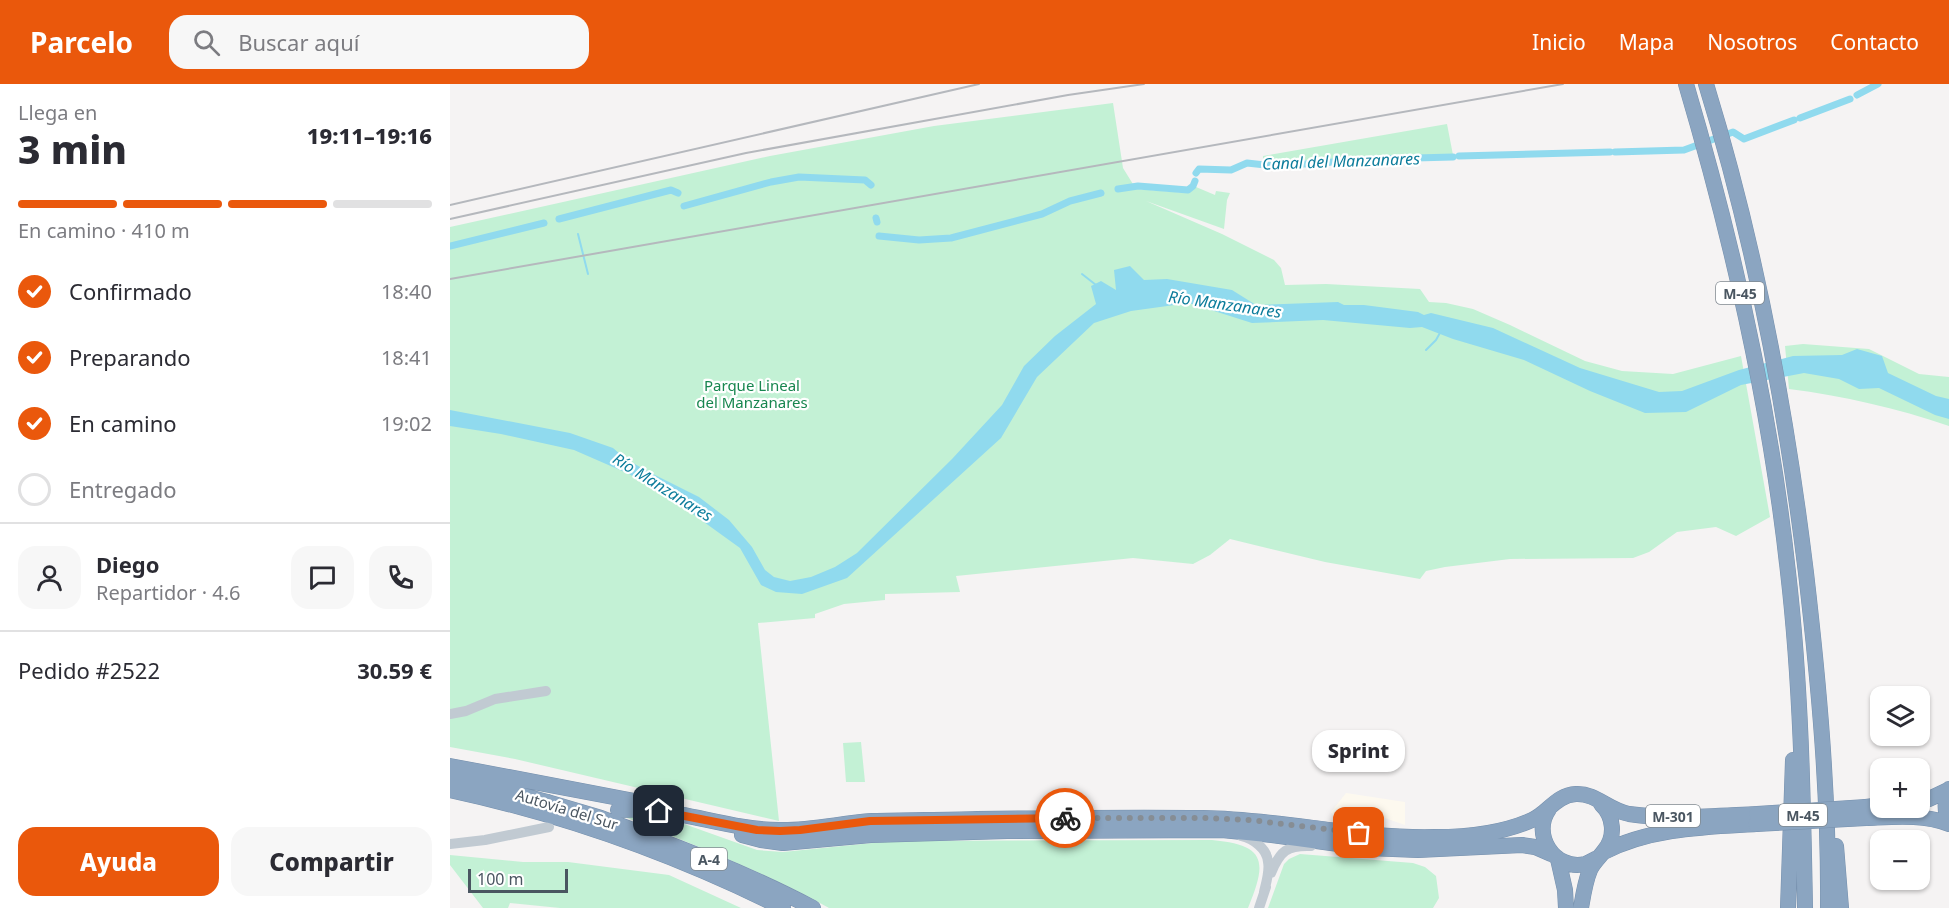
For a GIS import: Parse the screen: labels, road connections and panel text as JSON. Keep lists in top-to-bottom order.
{
  "streets": {
    "highway": [
      "M-45",
      "Autovía del Sur",
      "M-301",
      "A-4"
    ]
  },
  "water": ["Canal del Manzanares", "Río Manzanares"],
  "parks": ["Parque Lineal del Manzanares"],
  "places": ["Sprint"],
  "scale_bar": "100 m",
  "page": {
    "header": "Parcelo",
    "search": "Buscar aquí",
    "nav": [
      "Inicio",
      "Mapa",
      "Nosotros",
      "Contacto"
    ],
    "heading": ["3 min", "Llega en", "19:11–19:16"],
    "panel": [
      "Diego",
      "Repartidor · 4.6",
      "Pedido #2522",
      "30.59 €"
    ],
    "bar": "En camino · 410 m",
    "list": [
      ["Confirmado", "18:40"],
      ["Preparando", "18:41"],
      ["En camino", "19:02"],
      "Entregado"
    ],
    "map_buttons": ["+", "−"],
    "bubble": "Sprint",
    "buttons": ["Ayuda", "Compartir"],
    "scale": "100 m"
  }
}
